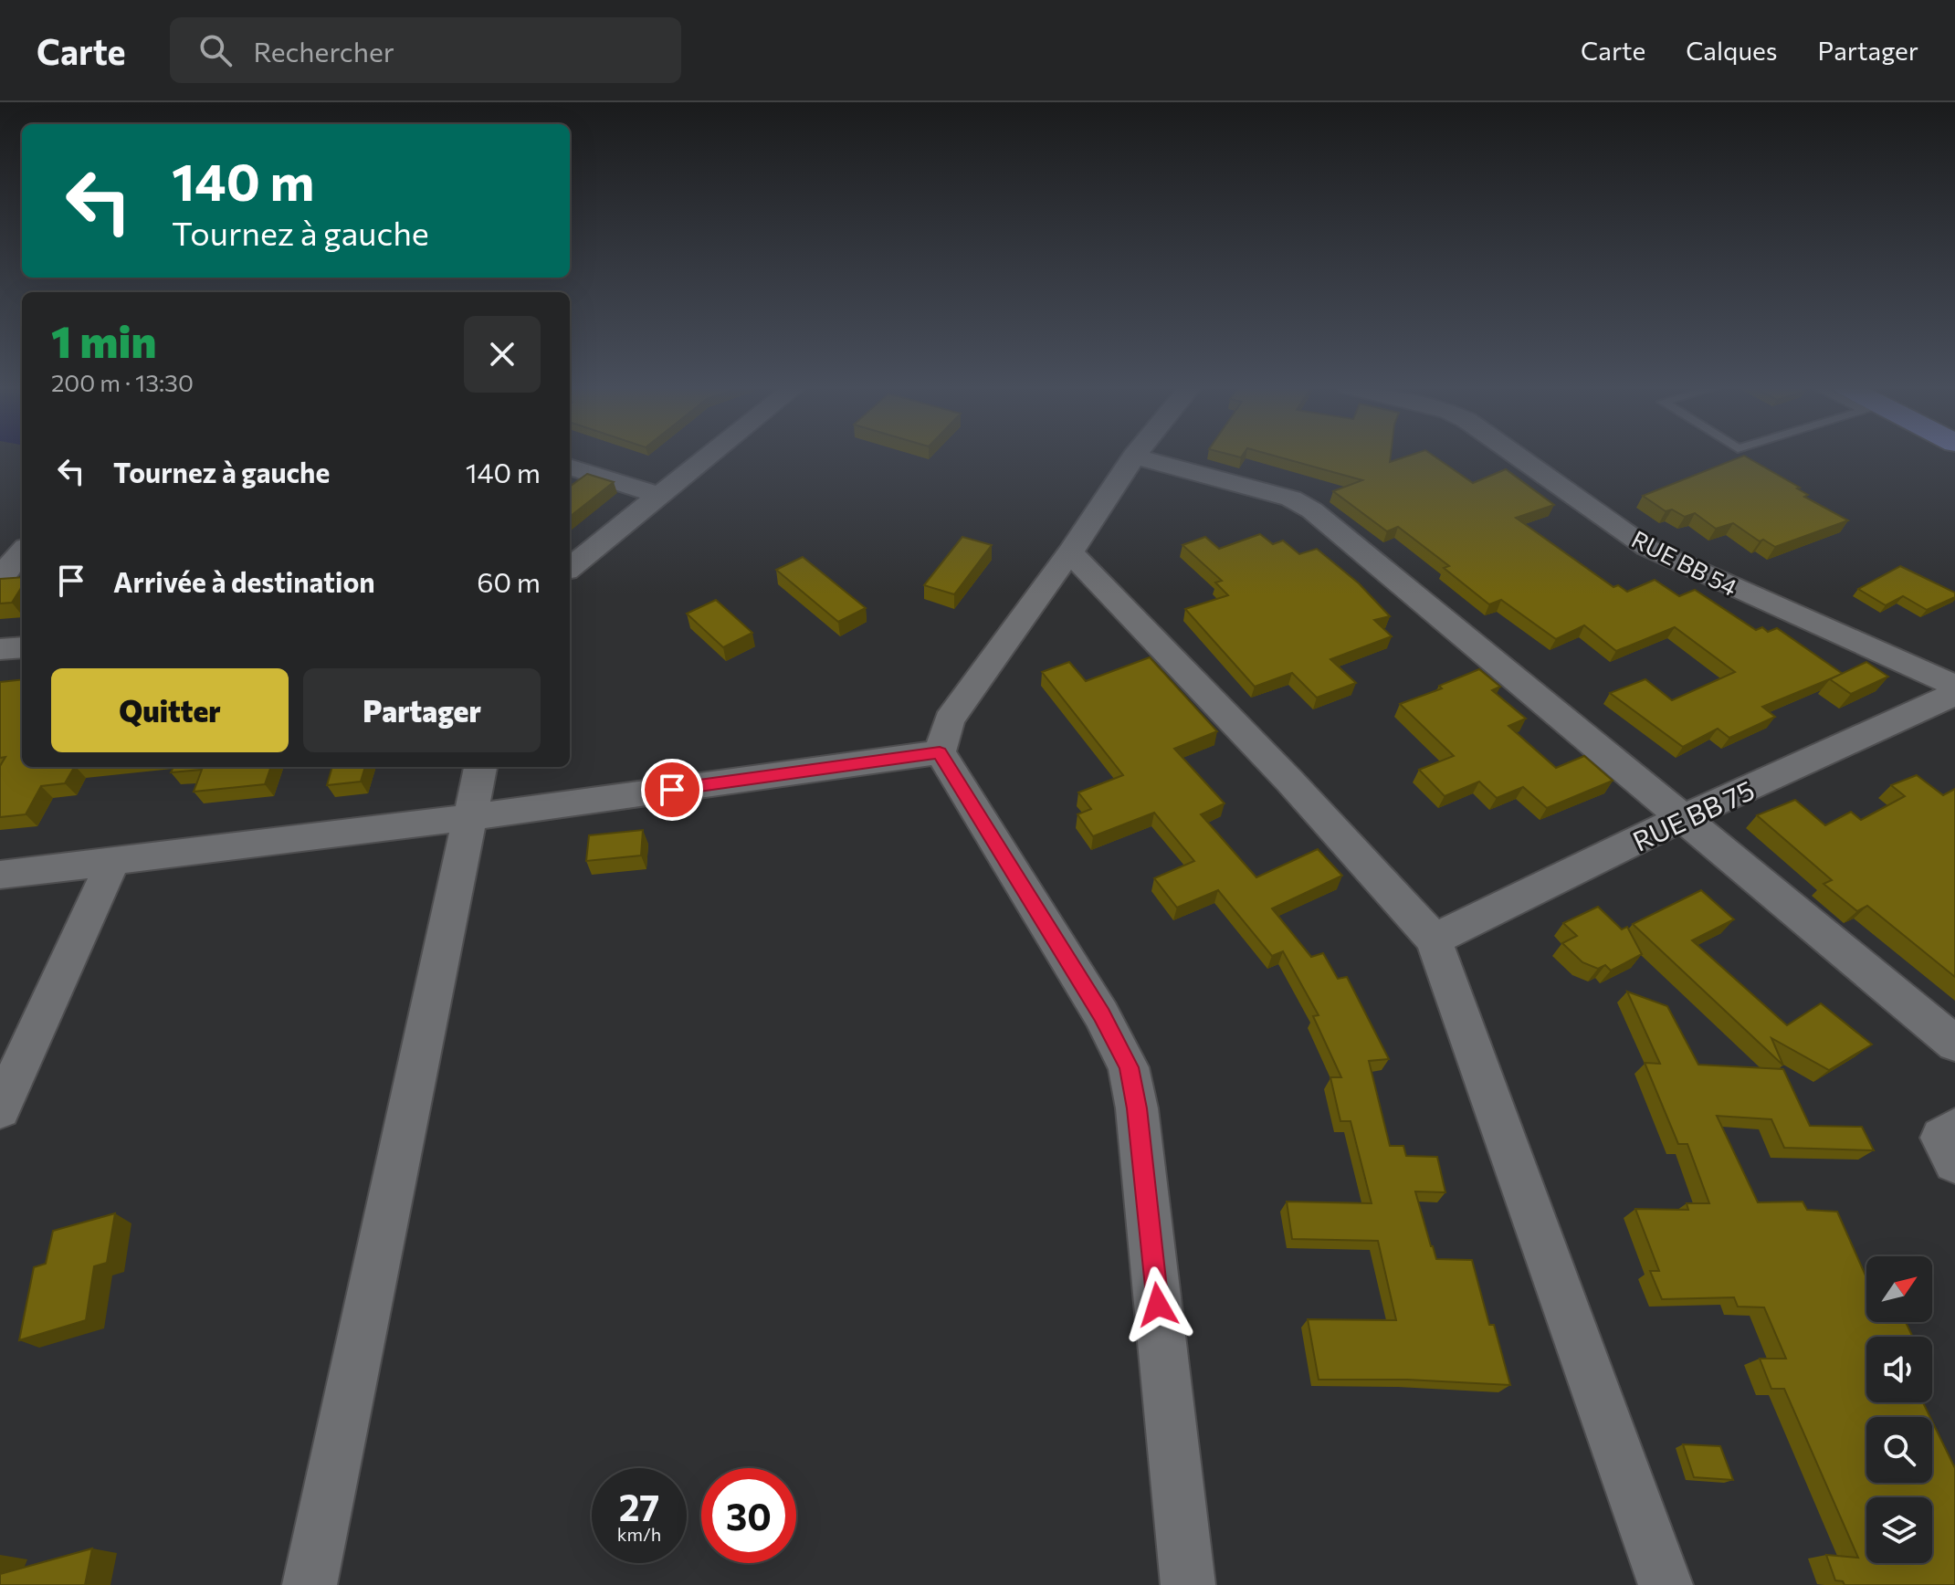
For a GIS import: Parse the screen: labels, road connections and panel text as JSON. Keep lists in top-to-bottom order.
{
  "streets": {
    "street": ["RUE BB 54", "RUE BB 75"]
  },
  "north": "top right",
  "page": {
    "header": "Carte",
    "search": "Rechercher",
    "nav": ["Carte", "Calques", "Partager"],
    "turn": ["140 m", "Tournez à gauche"],
    "heading": ["1 min", "200 m · 13:30"],
    "list": [
      {
        "name": "Tournez à gauche",
        "value": "140 m"
      },
      {
        "name": "Arrivée à destination",
        "value": "60 m"
      }
    ],
    "buttons": ["Quitter", "Partager"],
    "speed": "27 km/h",
    "limit": "30"
  }
}
